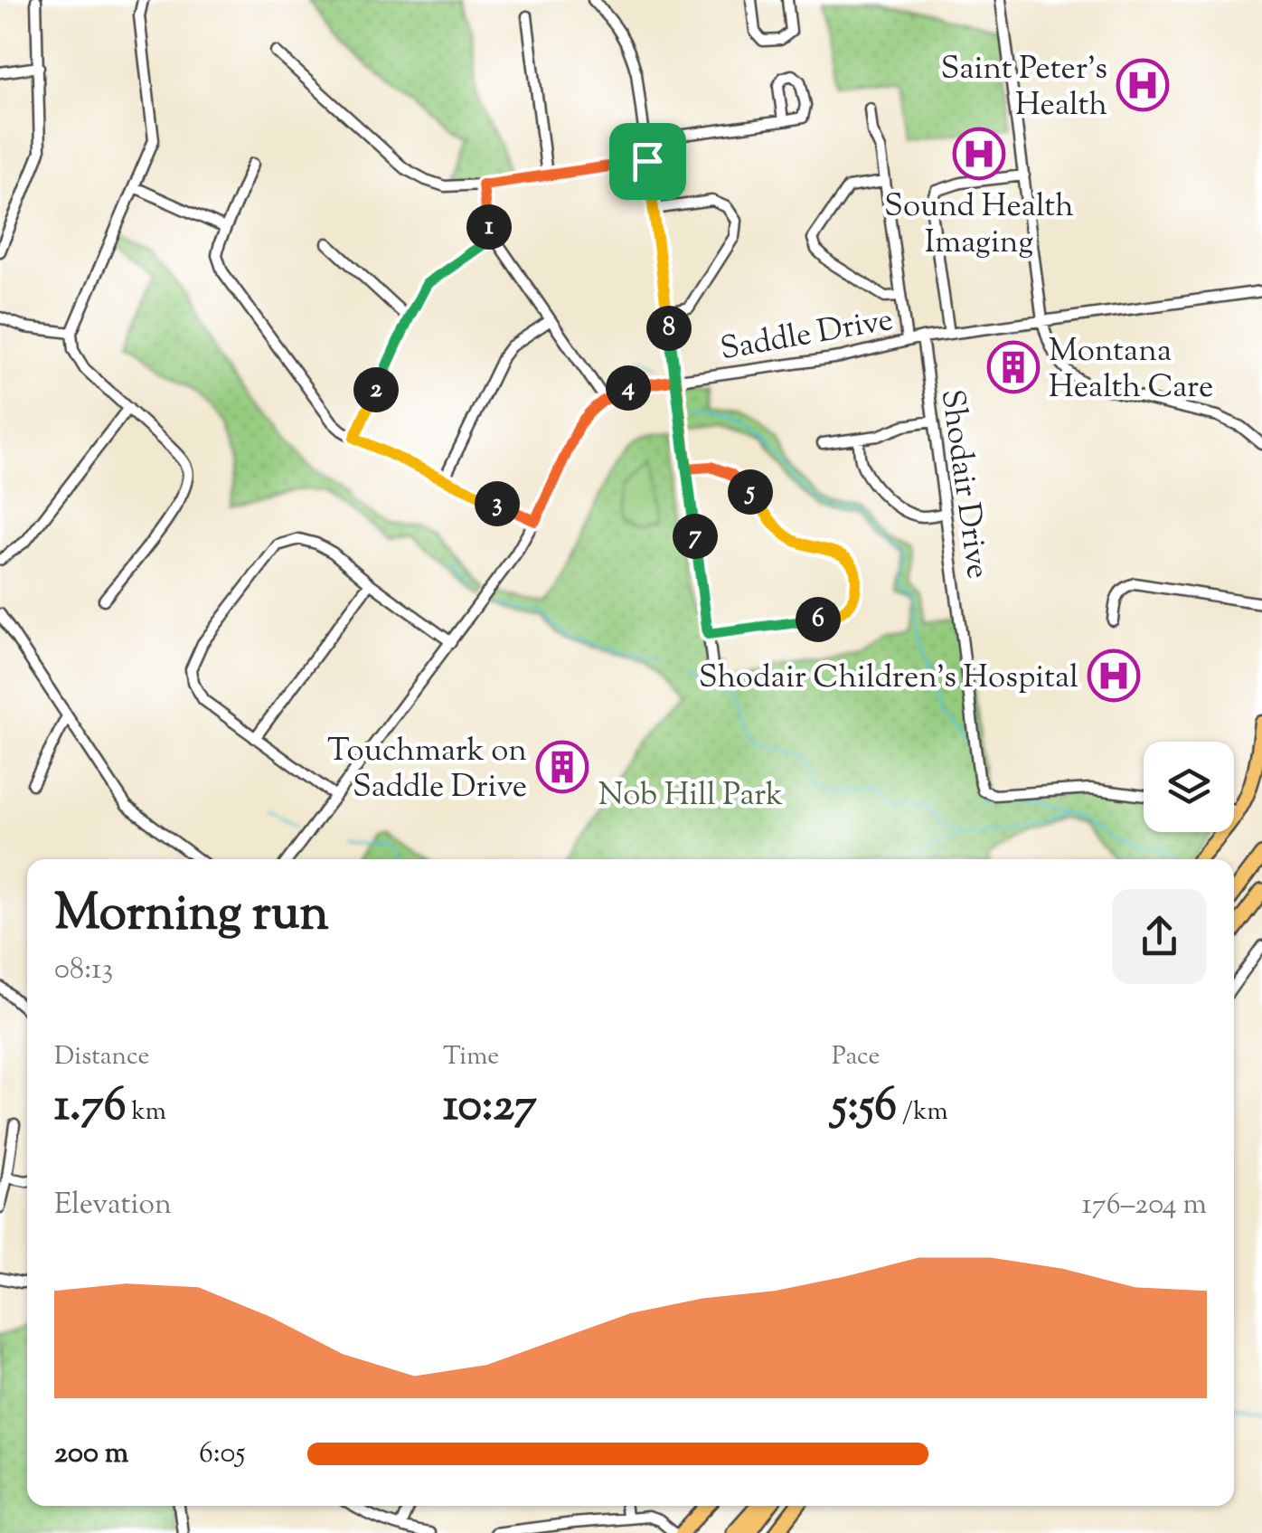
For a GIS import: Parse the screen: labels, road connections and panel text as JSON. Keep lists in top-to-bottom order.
{
  "streets": {
    "street": ["Saddle Drive", "Shodair Drive"]
  },
  "crossings": [
    ["Saddle Drive", "Shodair Drive"]
  ],
  "parks": ["Nob Hill Park"],
  "places": {
    "hospital": ["Saint Peter's Health", "Sound Health Imaging", "Shodair Children's Hospital"],
    "building": ["Montana Health Care", "Touchmark on Saddle Drive"]
  },
  "page": {
    "pins": [
      "1",
      "8",
      "4",
      "2",
      "5",
      "3",
      "7",
      "6"
    ],
    "heading": ["Morning run", "08:13"],
    "stats": [
      ["Distance", "1.76 km"],
      ["Time", "10:27"],
      ["Pace", "5:56 /km"]
    ],
    "chart": ["Elevation", "176–204 m"],
    "list": [
      {
        "name": "200 m",
        "note": "6:05"
      }
    ]
  }
}
